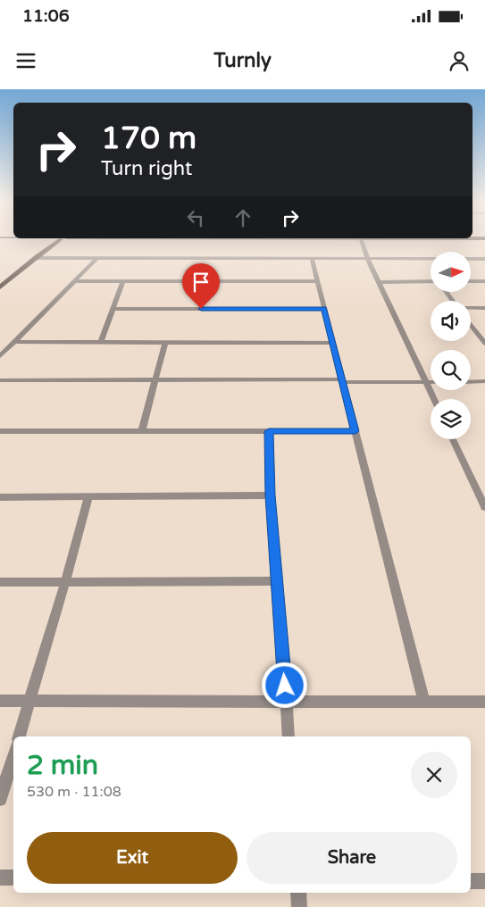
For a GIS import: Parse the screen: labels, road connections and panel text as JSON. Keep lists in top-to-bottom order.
{
  "north": "right",
  "page": {
    "status": "11:06",
    "header": "Turnly",
    "turn": ["170 m", "Turn right"],
    "heading": ["2 min", "530 m · 11:08"],
    "buttons": ["Exit", "Share"]
  }
}
